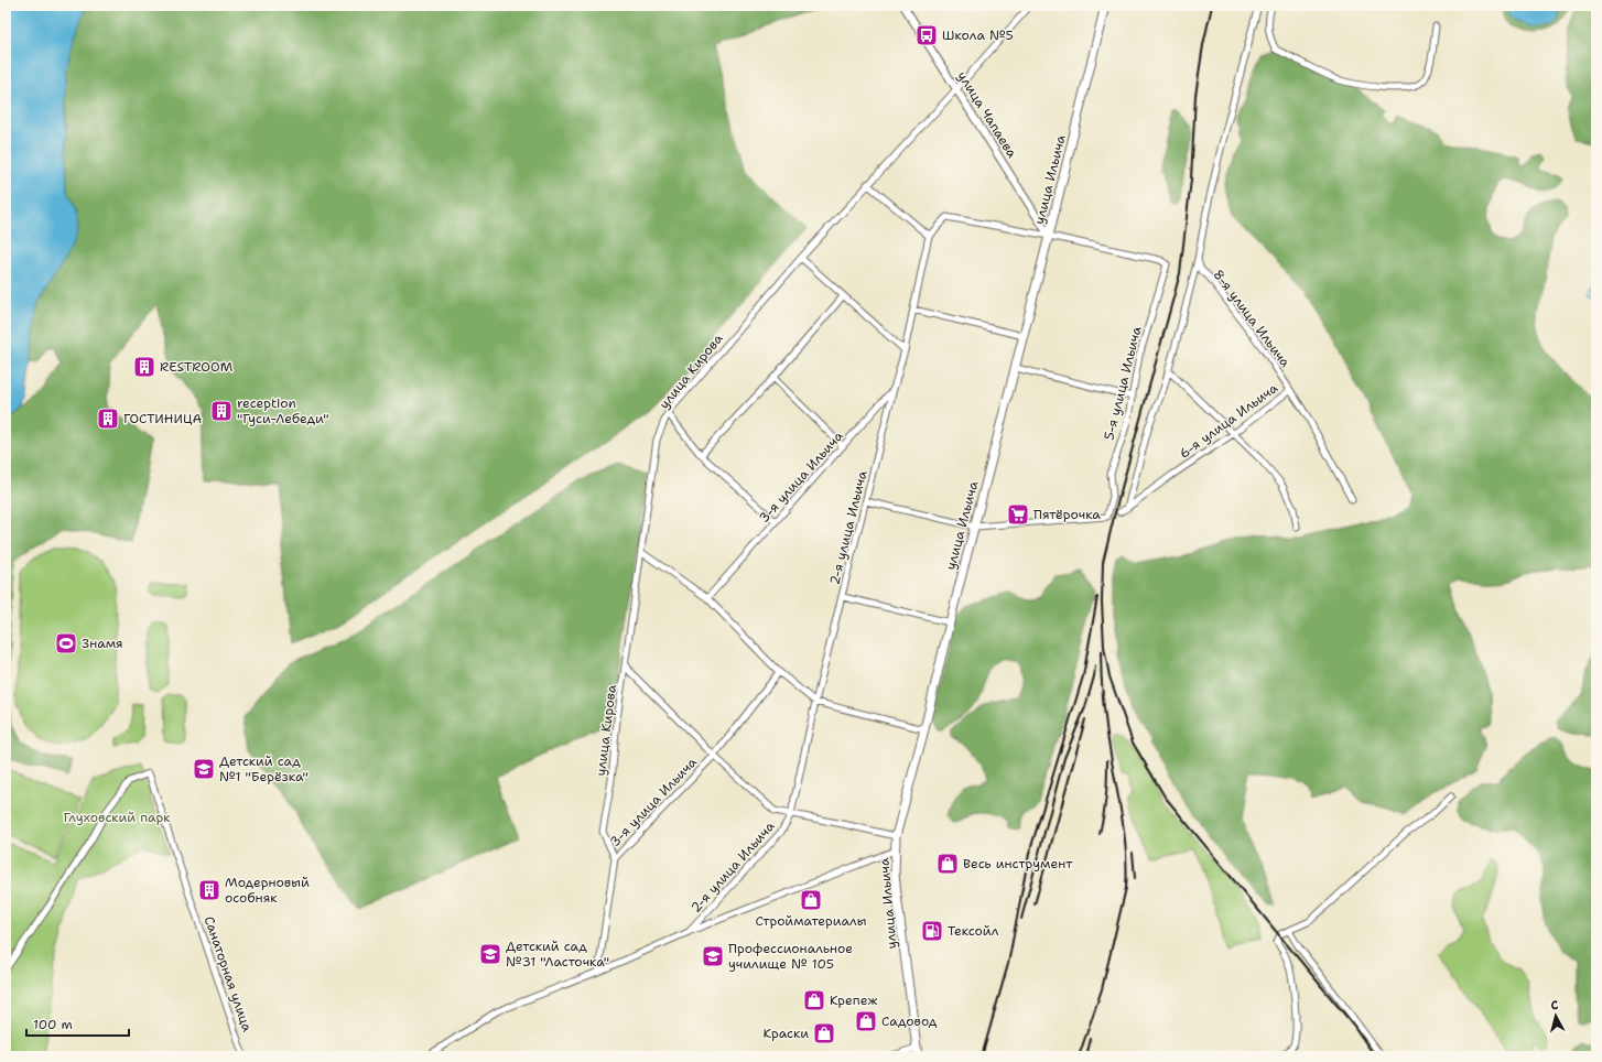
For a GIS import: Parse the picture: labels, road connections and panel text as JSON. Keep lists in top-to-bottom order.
{
  "streets": {
    "main road": ["улица Ильича"],
    "street": [
      "улица Чапаева",
      "8-я улица Ильича",
      "улица Кирова",
      "5-я улица Ильича",
      "6-я улица Ильича",
      "3-я улица Ильича",
      "2-я улица Ильича",
      "Санаторная улица"
    ]
  },
  "crossings": [
    ["улица Чапаева", "улица Ильича"],
    ["улица Чапаева", "улица Кирова"],
    ["улица Чапаева", "2-я улица Ильича"],
    ["улица Ильича", "5-я улица Ильича"],
    ["улица Ильича", "2-я улица Ильича"],
    ["8-я улица Ильича", "6-я улица Ильича"],
    ["улица Кирова", "3-я улица Ильича"],
    ["5-я улица Ильича", "2-я улица Ильича"],
    ["3-я улица Ильича", "2-я улица Ильича"]
  ],
  "parks": ["Глуховский парк"],
  "places": {
    "bus stop": ["Школа №5"],
    "building": [
      "RESTROOM",
      "reception \"Гуси-Лебеди\"",
      "ГОСТИНИЦА",
      "Модерновый особняк"
    ],
    "supermarket": ["Пятёрочка"],
    "sports": ["Знамя"],
    "school or university": ["Детский сад №1 \"Берёзка\"", "Детский сад №31 \"Ласточка\"", "Профессиональное училище № 105"],
    "shop": [
      "Весь инструмент",
      "Стройматериалы",
      "Крепеж",
      "Садовод",
      "Краски"
    ],
    "fuel station": ["Тексойл"]
  },
  "scale_bar": "100 m",
  "north": "top"
}
